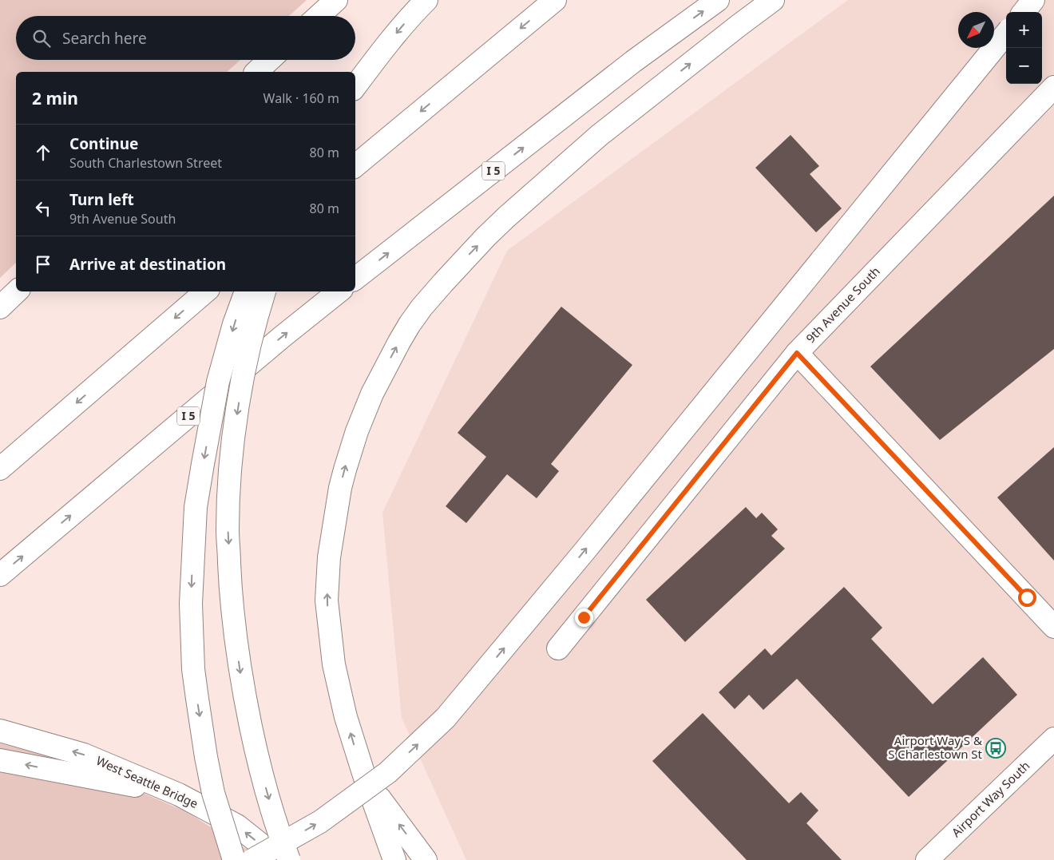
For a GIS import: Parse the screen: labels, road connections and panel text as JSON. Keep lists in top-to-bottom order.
{
  "streets": {
    "main road": [
      "I 5",
      "9th Avenue South",
      "West Seattle Bridge",
      "Airport Way South"
    ]
  },
  "places": {
    "bus stop": ["Airport Way S & S Charlestown St"]
  },
  "north": "bottom left",
  "page": {
    "map_buttons": ["+", "−"],
    "search": "Search here",
    "heading": ["2 min", "Walk · 160 m"],
    "list": [
      ["Continue", "South Charlestown Street", "80 m"],
      ["Turn left", "9th Avenue South", "80 m"],
      "Arrive at destination"
    ]
  }
}
